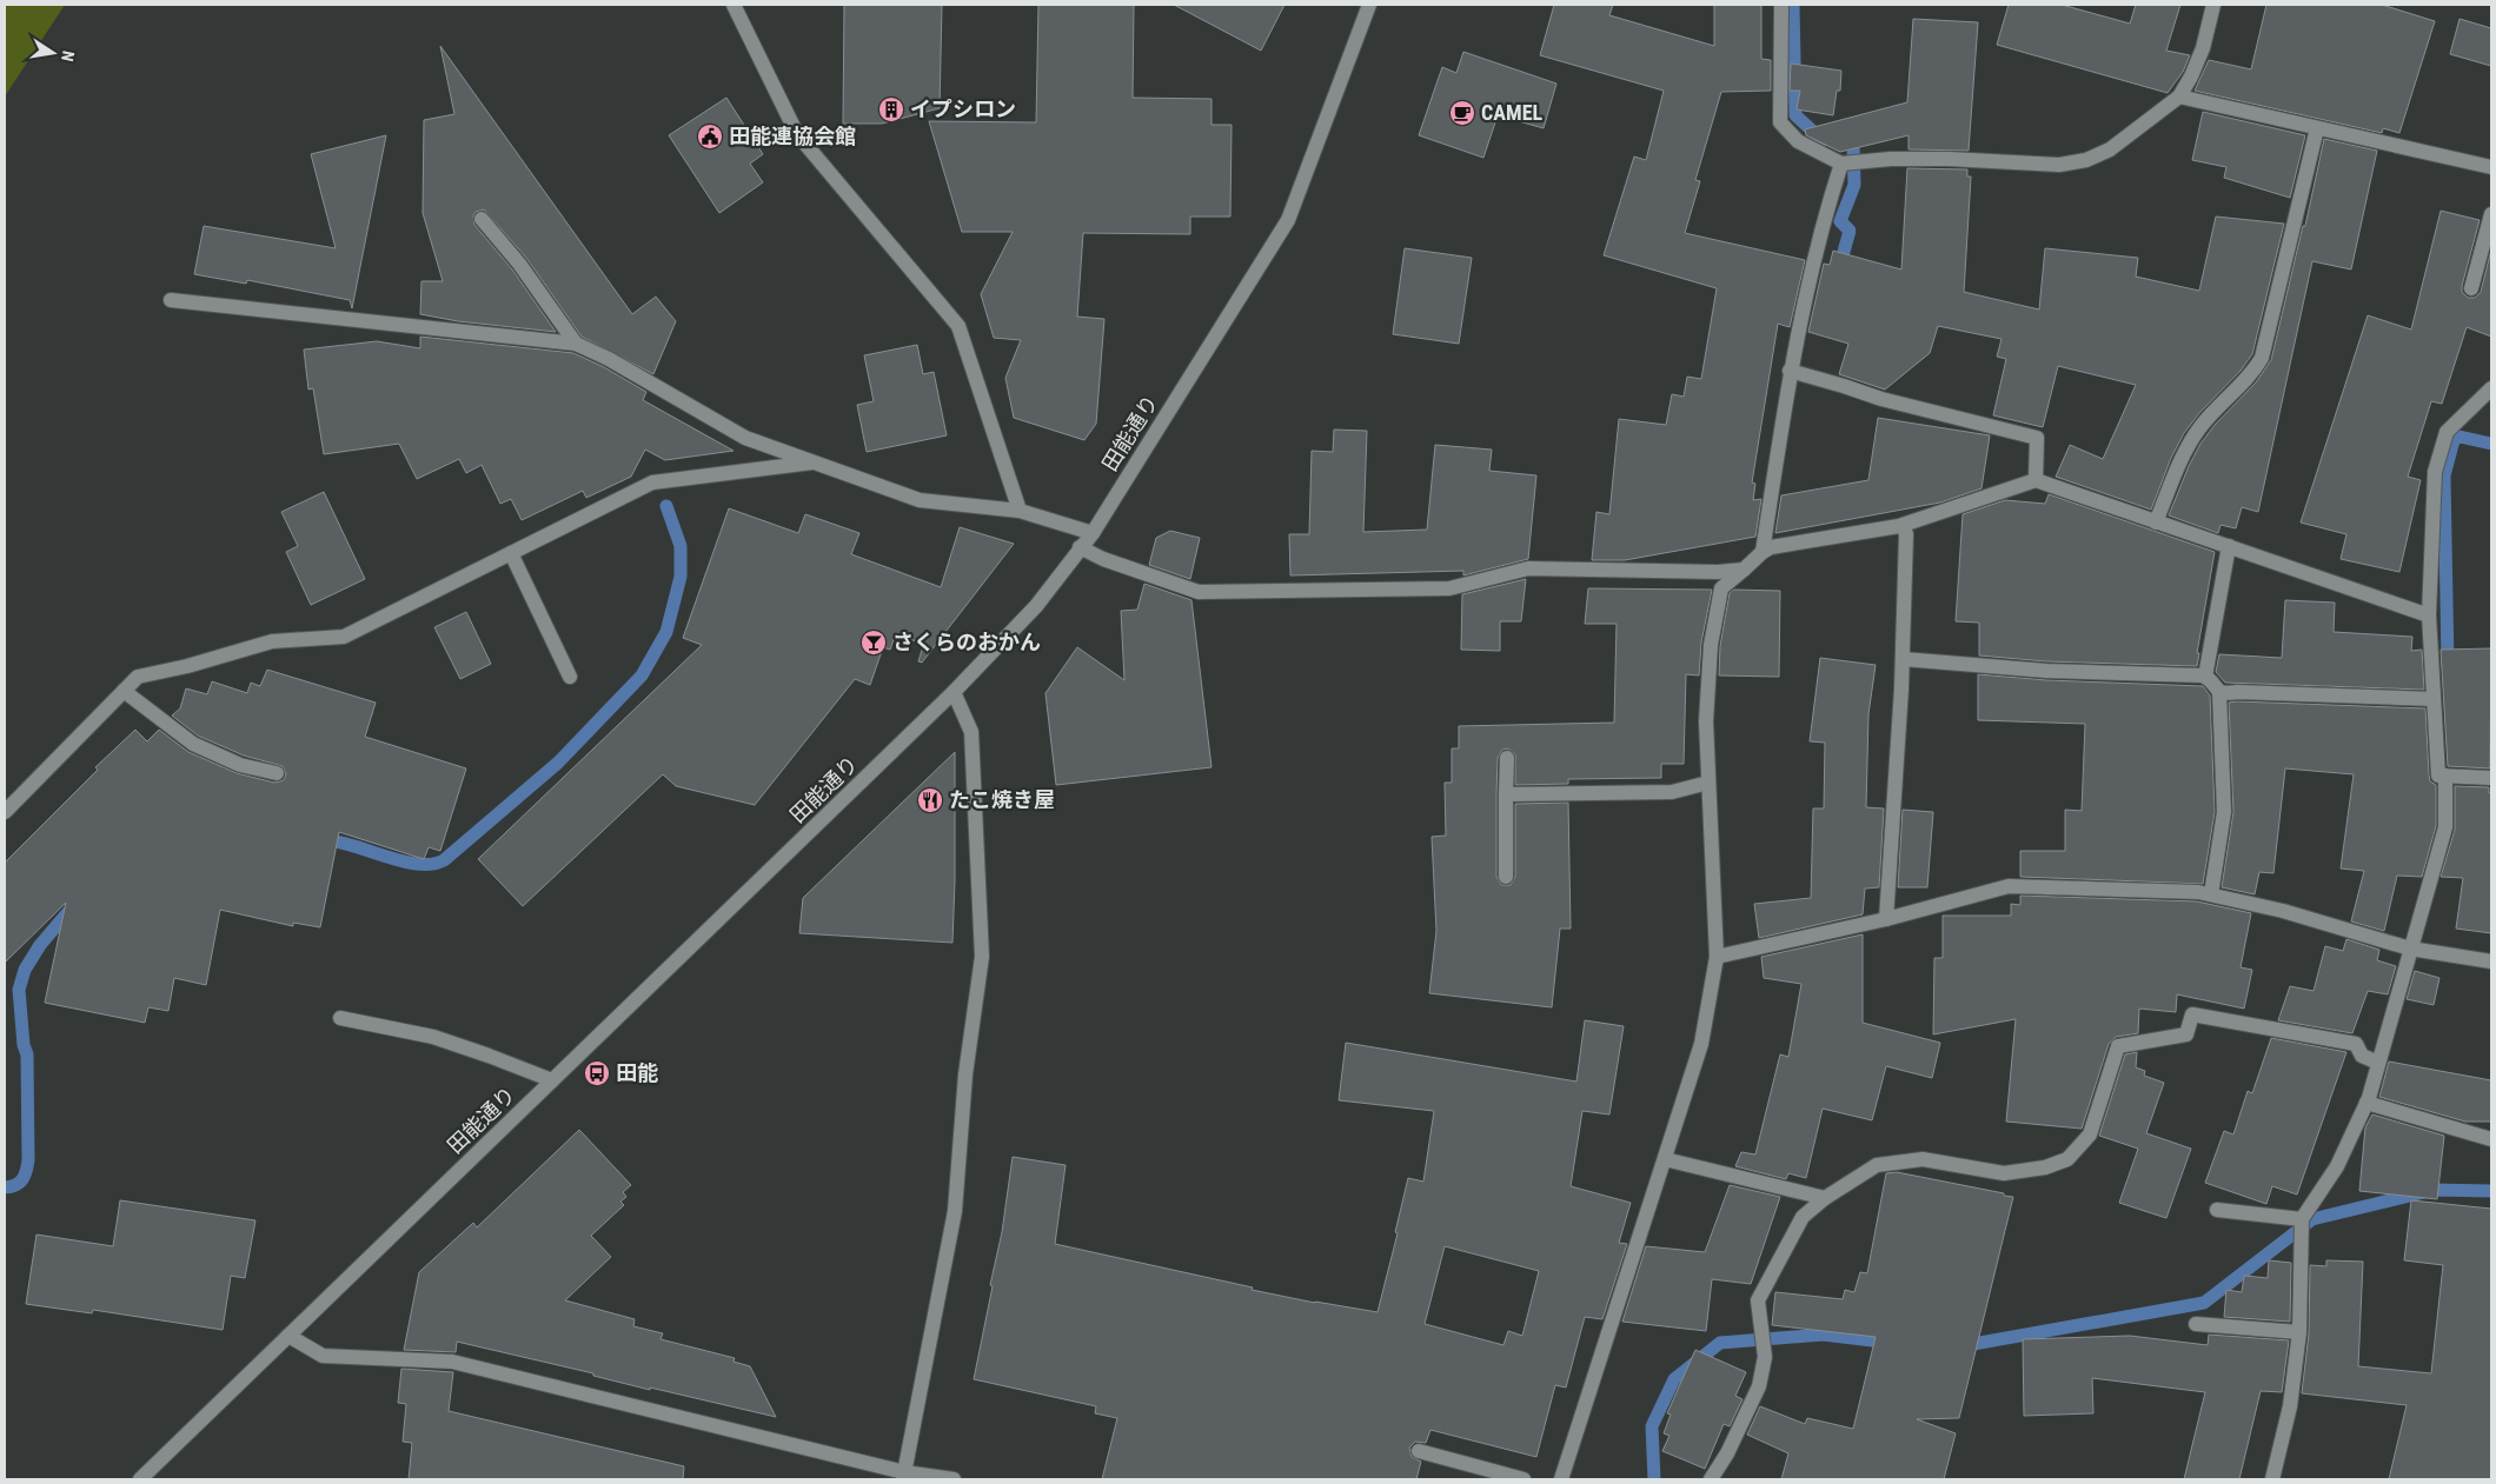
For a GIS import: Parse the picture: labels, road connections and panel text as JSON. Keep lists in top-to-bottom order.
{
  "streets": {
    "street": ["田能通り"]
  },
  "places": {
    "building": ["イプシロン"],
    "cafe": ["CAMEL"],
    "public building": ["田能連協会館"],
    "bar": ["さくらのおかん"],
    "restaurant": ["たこ焼き屋"],
    "bus stop": ["田能"]
  },
  "north": "right"
}
